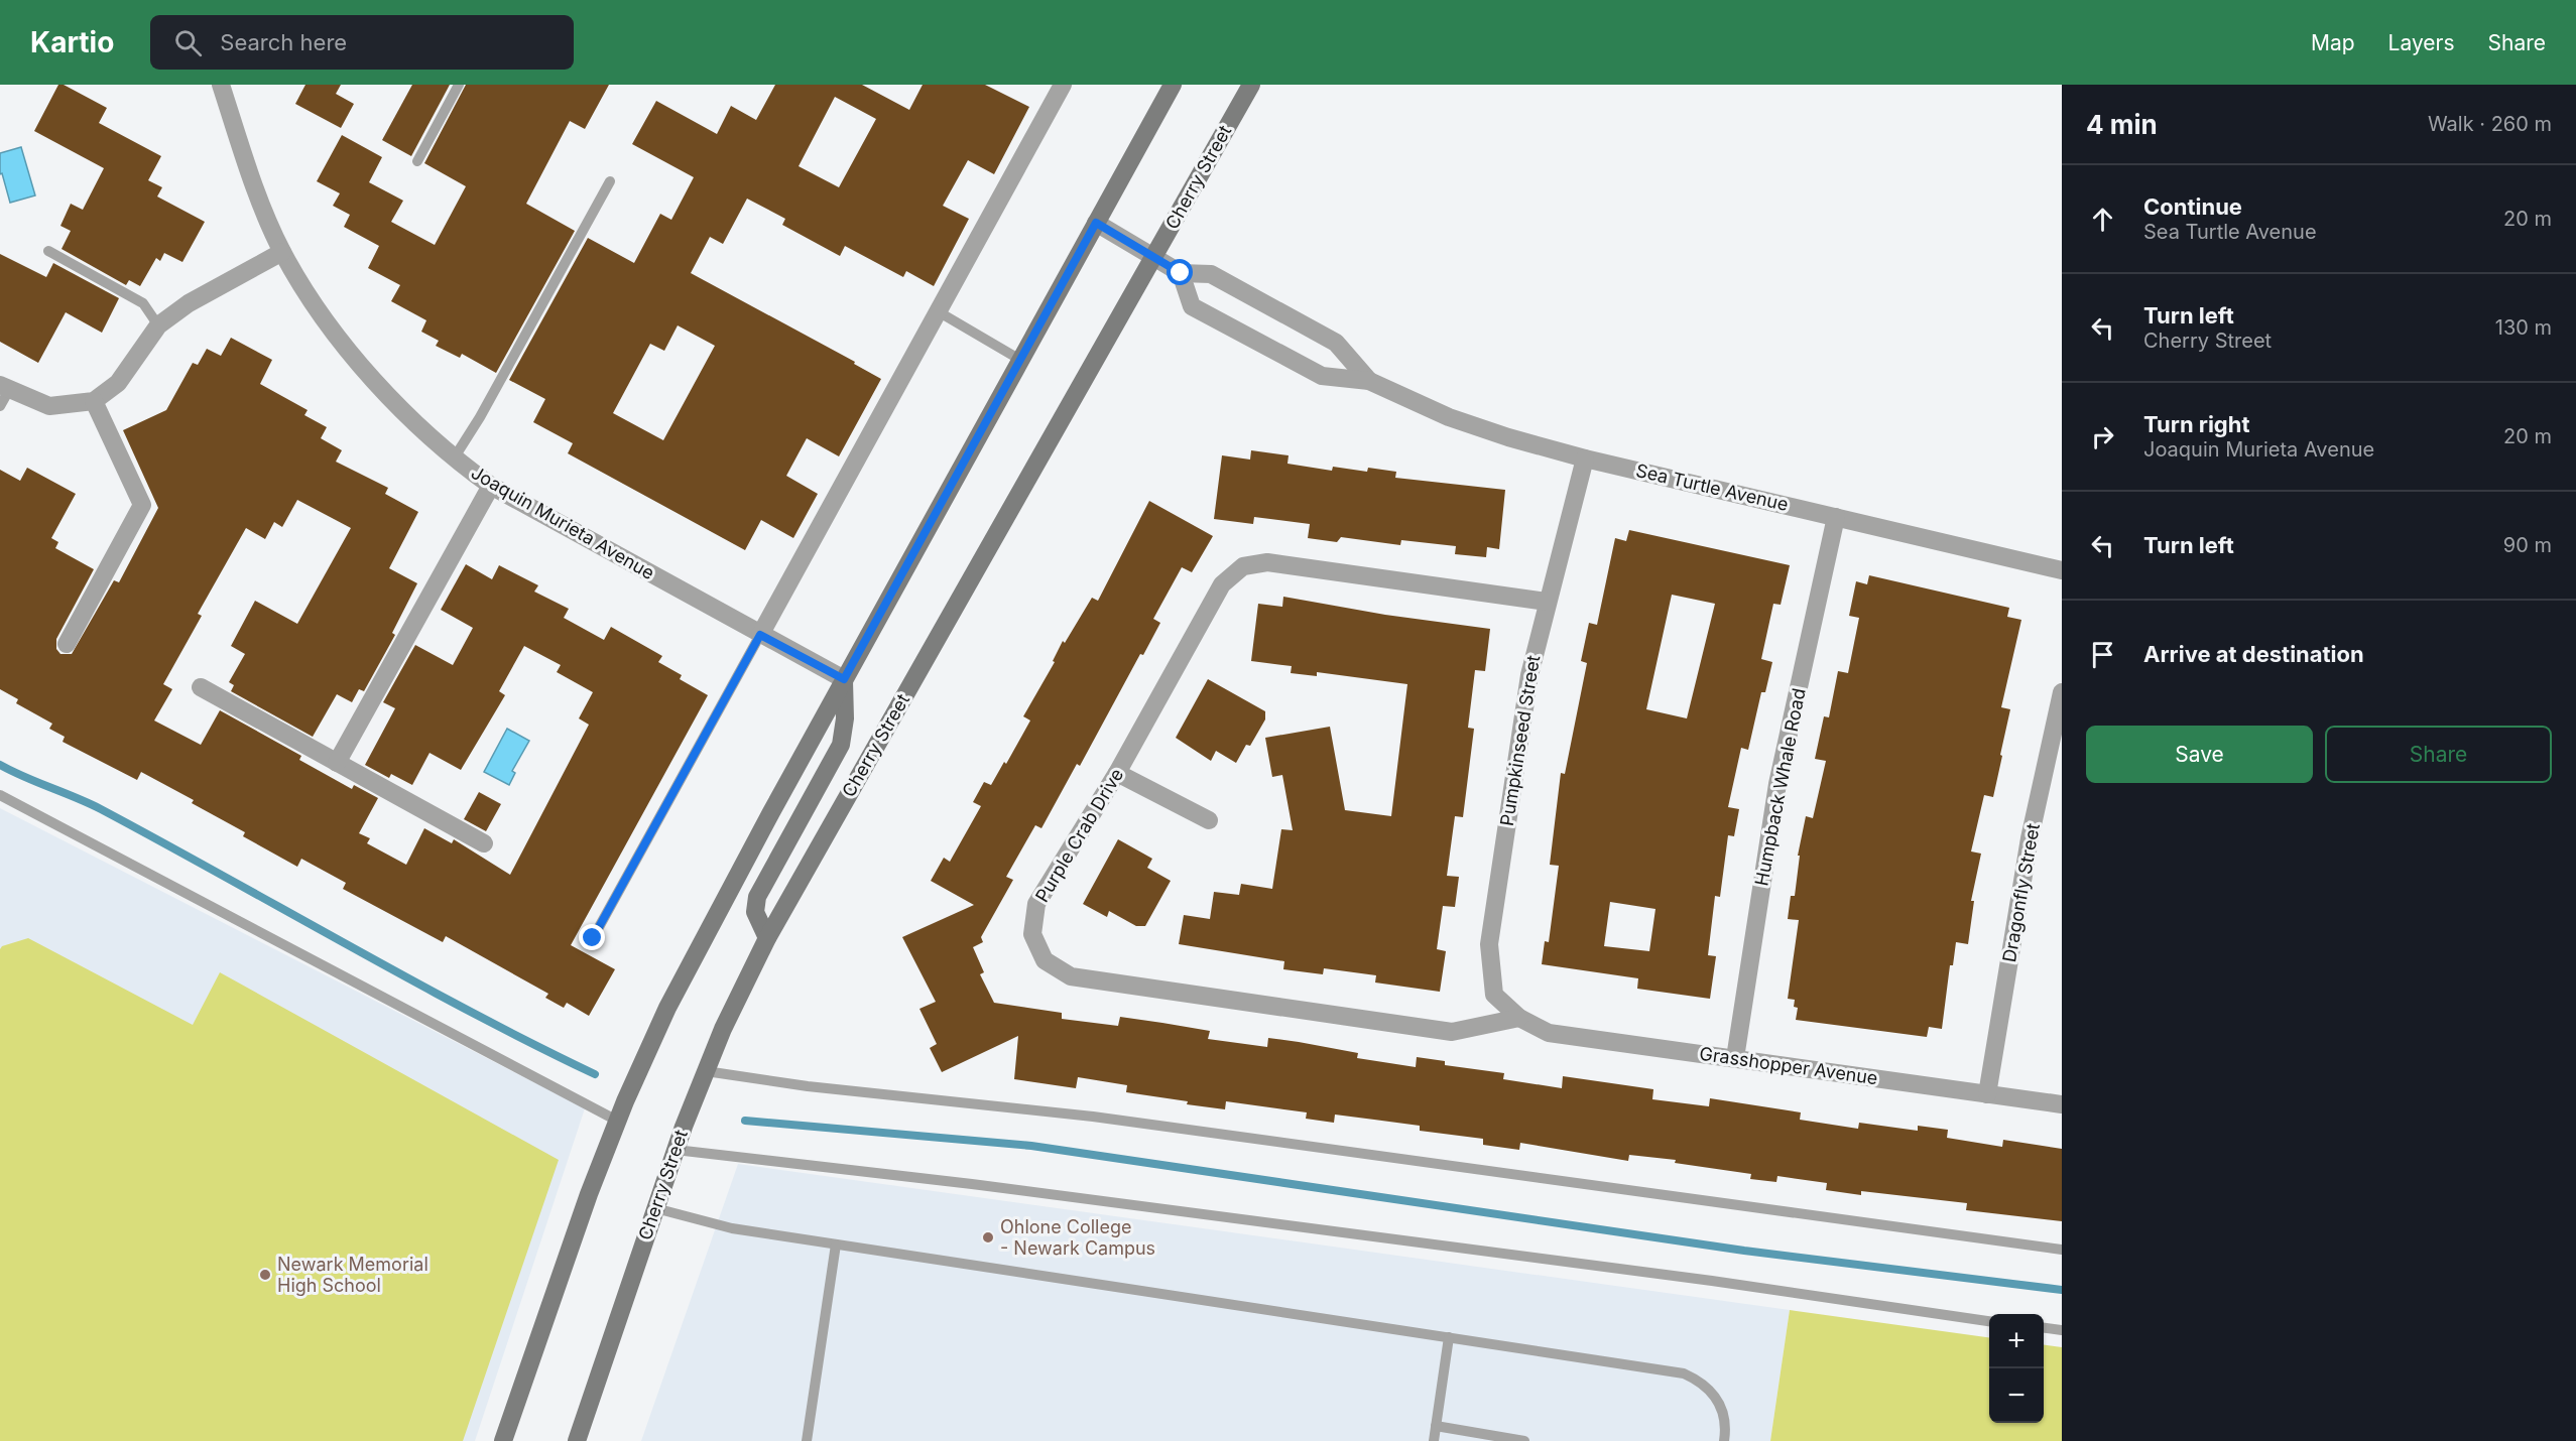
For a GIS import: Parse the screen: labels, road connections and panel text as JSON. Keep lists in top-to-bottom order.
{
  "streets": {
    "main road": ["Cherry Street"],
    "street": [
      "Sea Turtle Avenue",
      "Joaquin Murieta Avenue",
      "Pumpkinseed Street",
      "Humpback Whale Road",
      "Purple Crab Drive",
      "Dragonfly Street",
      "Grasshopper Avenue"
    ]
  },
  "crossings": [
    ["Sea Turtle Avenue", "Pumpkinseed Street"],
    ["Sea Turtle Avenue", "Humpback Whale Road"],
    ["Pumpkinseed Street", "Purple Crab Drive"],
    ["Pumpkinseed Street", "Grasshopper Avenue"],
    ["Humpback Whale Road", "Grasshopper Avenue"],
    ["Purple Crab Drive", "Grasshopper Avenue"],
    ["Dragonfly Street", "Grasshopper Avenue"]
  ],
  "places": ["Ohlone College - Newark Campus", "Newark Memorial High School"],
  "page": {
    "header": "Kartio",
    "search": "Search here",
    "nav": ["Map", "Layers", "Share"],
    "heading": ["4 min", "Walk · 260 m"],
    "list": [
      ["Continue", "Sea Turtle Avenue", "20 m"],
      ["Turn left", "Cherry Street", "130 m"],
      ["Turn right", "Joaquin Murieta Avenue", "20 m"],
      ["Turn left", "90 m"],
      "Arrive at destination"
    ],
    "buttons": ["Save", "Share"],
    "map_buttons": ["+", "−"]
  }
}
